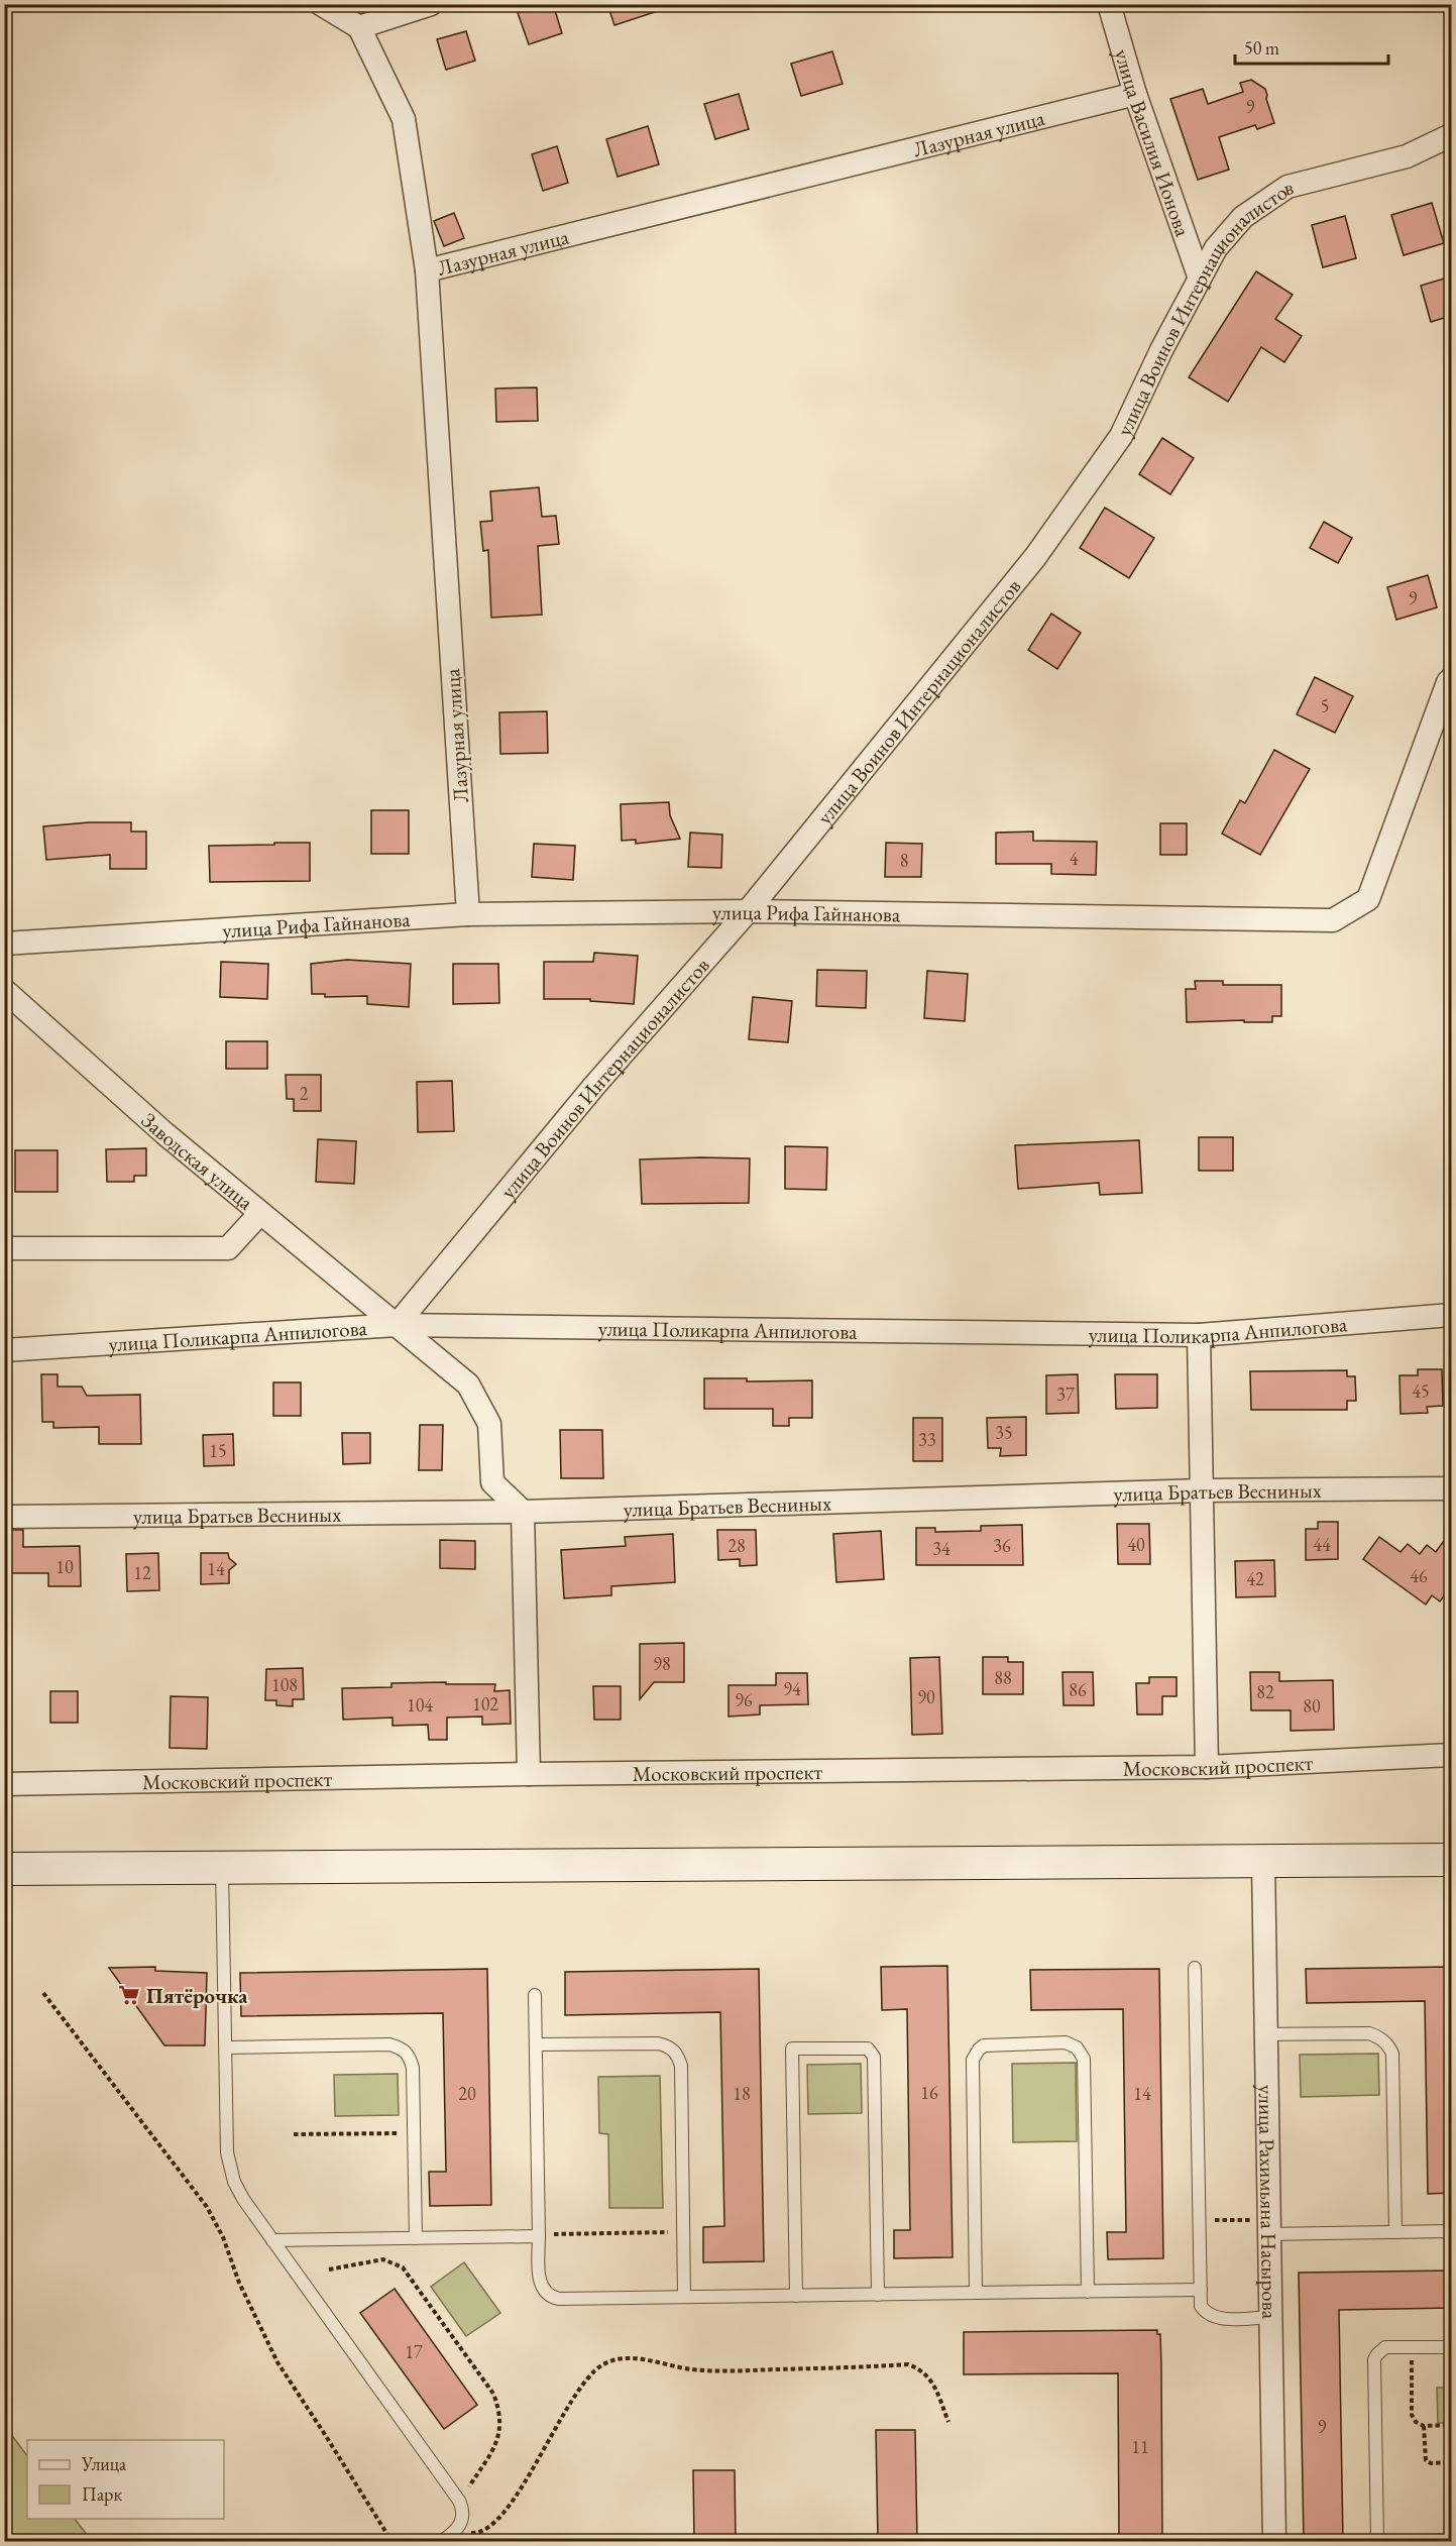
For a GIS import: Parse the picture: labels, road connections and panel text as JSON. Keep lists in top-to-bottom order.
{
  "streets": {
    "street": [
      "Лазурная улица",
      "улица Василия Ионова",
      "улица Воинов Интернационалистов",
      "улица Рифа Гайнанова",
      "Заводская улица",
      "улица Поликарпа Анпилогова",
      "улица Братьев Весниных",
      "Московский проспект",
      "улица Рахимьяна Насырова"
    ]
  },
  "crossings": [
    ["Лазурная улица", "улица Василия Ионова"],
    ["Лазурная улица", "улица Рифа Гайнанова"],
    ["улица Василия Ионова", "улица Воинов Интернационалистов"],
    ["улица Воинов Интернационалистов", "улица Рифа Гайнанова"],
    ["улица Воинов Интернационалистов", "Заводская улица"],
    ["улица Воинов Интернационалистов", "улица Поликарпа Анпилогова"],
    ["Заводская улица", "улица Поликарпа Анпилогова"],
    ["Заводская улица", "улица Братьев Весниных"]
  ],
  "places": {
    "supermarket": ["Пятёрочка"]
  },
  "house_numbers": [
    "9",
    "9",
    "5",
    "4",
    "8",
    "2",
    "45",
    "37",
    "35",
    "33",
    "15",
    "40",
    "44",
    "28",
    "36",
    "34",
    "10",
    "14",
    "12",
    "46",
    "42",
    "98",
    "88",
    "108",
    "94",
    "86",
    "82",
    "90",
    "96",
    "102",
    "104",
    "80",
    "16",
    "20",
    "18",
    "14",
    "17",
    "9",
    "11"
  ],
  "legend": ["Улица", "Парк"],
  "scale_bar": "50 m"
}
